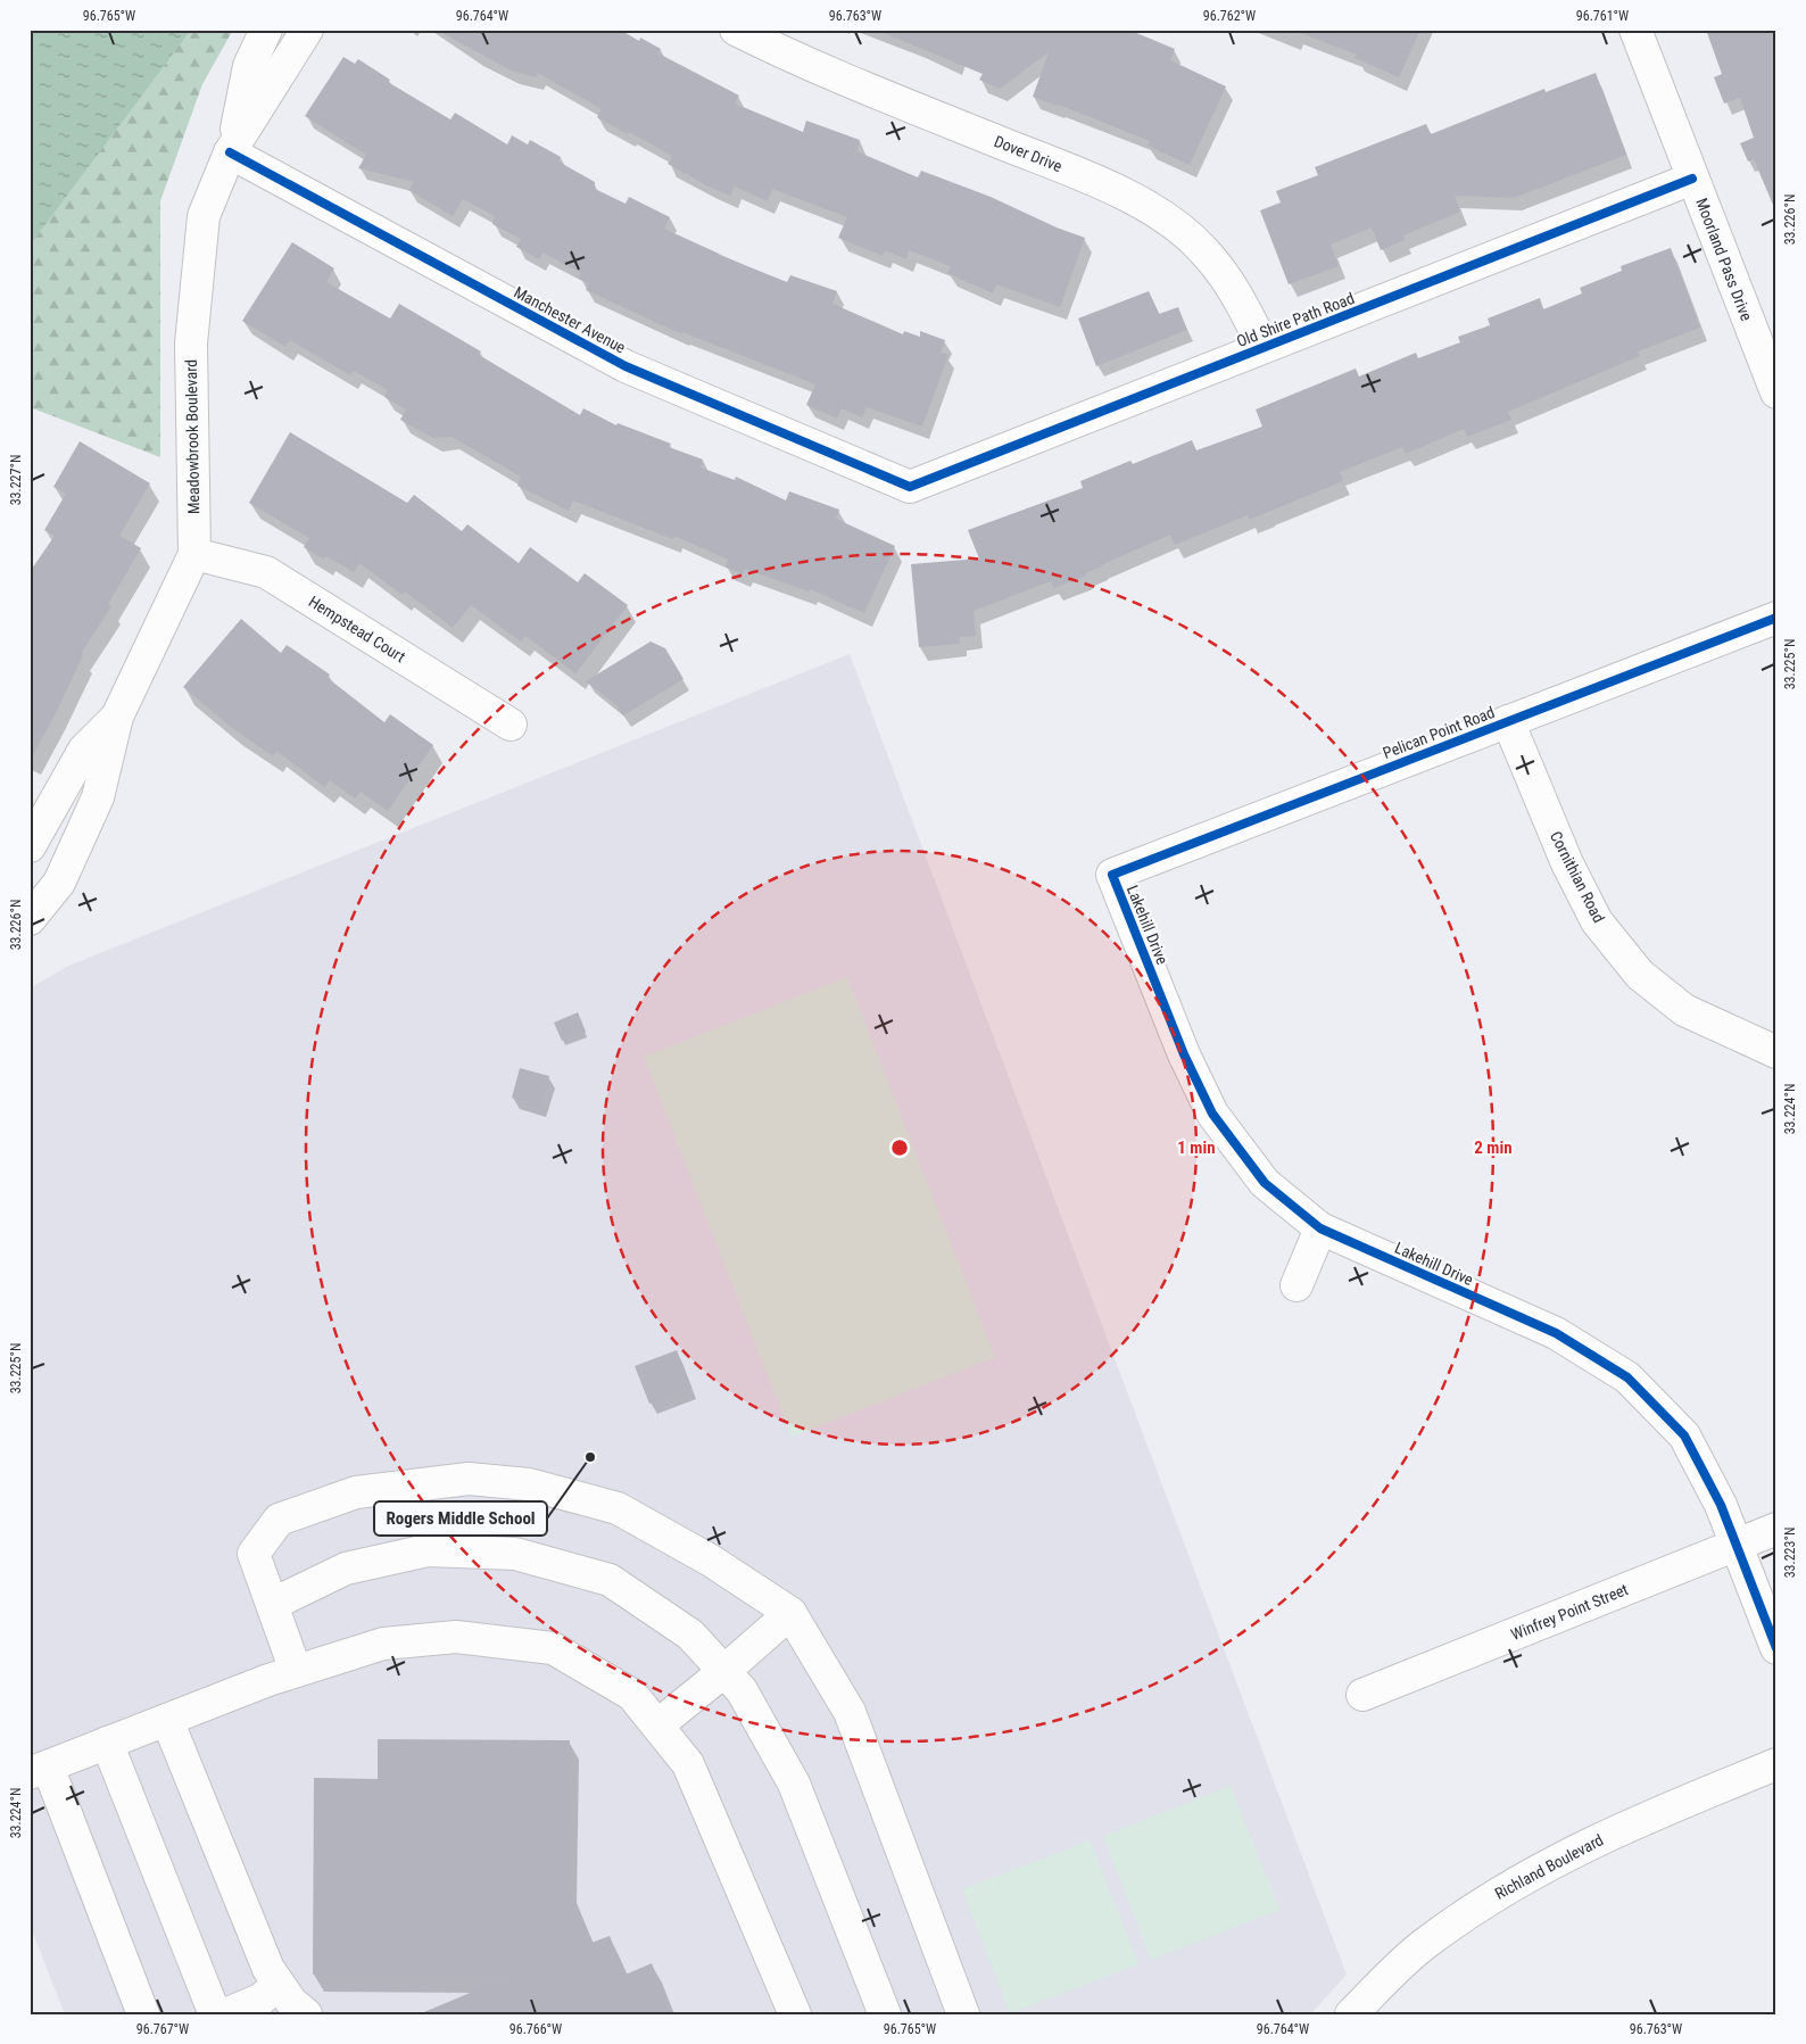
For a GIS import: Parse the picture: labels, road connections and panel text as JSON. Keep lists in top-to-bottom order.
{
  "streets": {
    "street": [
      "Dover Drive",
      "Moorland Pass Drive",
      "Manchester Avenue",
      "Old Shire Path Road",
      "Meadowbrook Boulevard",
      "Hempstead Court",
      "Pelican Point Road",
      "Cornithian Road",
      "Lakehill Drive",
      "Winfrey Point Street",
      "Richland Boulevard"
    ]
  },
  "crossings": [
    ["Dover Drive", "Old Shire Path Road"],
    ["Moorland Pass Drive", "Old Shire Path Road"],
    ["Manchester Avenue", "Old Shire Path Road"],
    ["Manchester Avenue", "Meadowbrook Boulevard"],
    ["Meadowbrook Boulevard", "Hempstead Court"],
    ["Pelican Point Road", "Cornithian Road"],
    ["Pelican Point Road", "Lakehill Drive"],
    ["Lakehill Drive", "Winfrey Point Street"]
  ],
  "places": ["Rogers Middle School"],
  "coordinates": [
    "96.765°W",
    "96.764°W",
    "96.763°W",
    "96.762°W",
    "96.761°W",
    "33.226°N",
    "33.227°N",
    "33.225°N",
    "33.224°N",
    "33.223°N",
    "96.767°W",
    "96.766°W"
  ],
  "rings": ["1 min", "2 min"]
}
